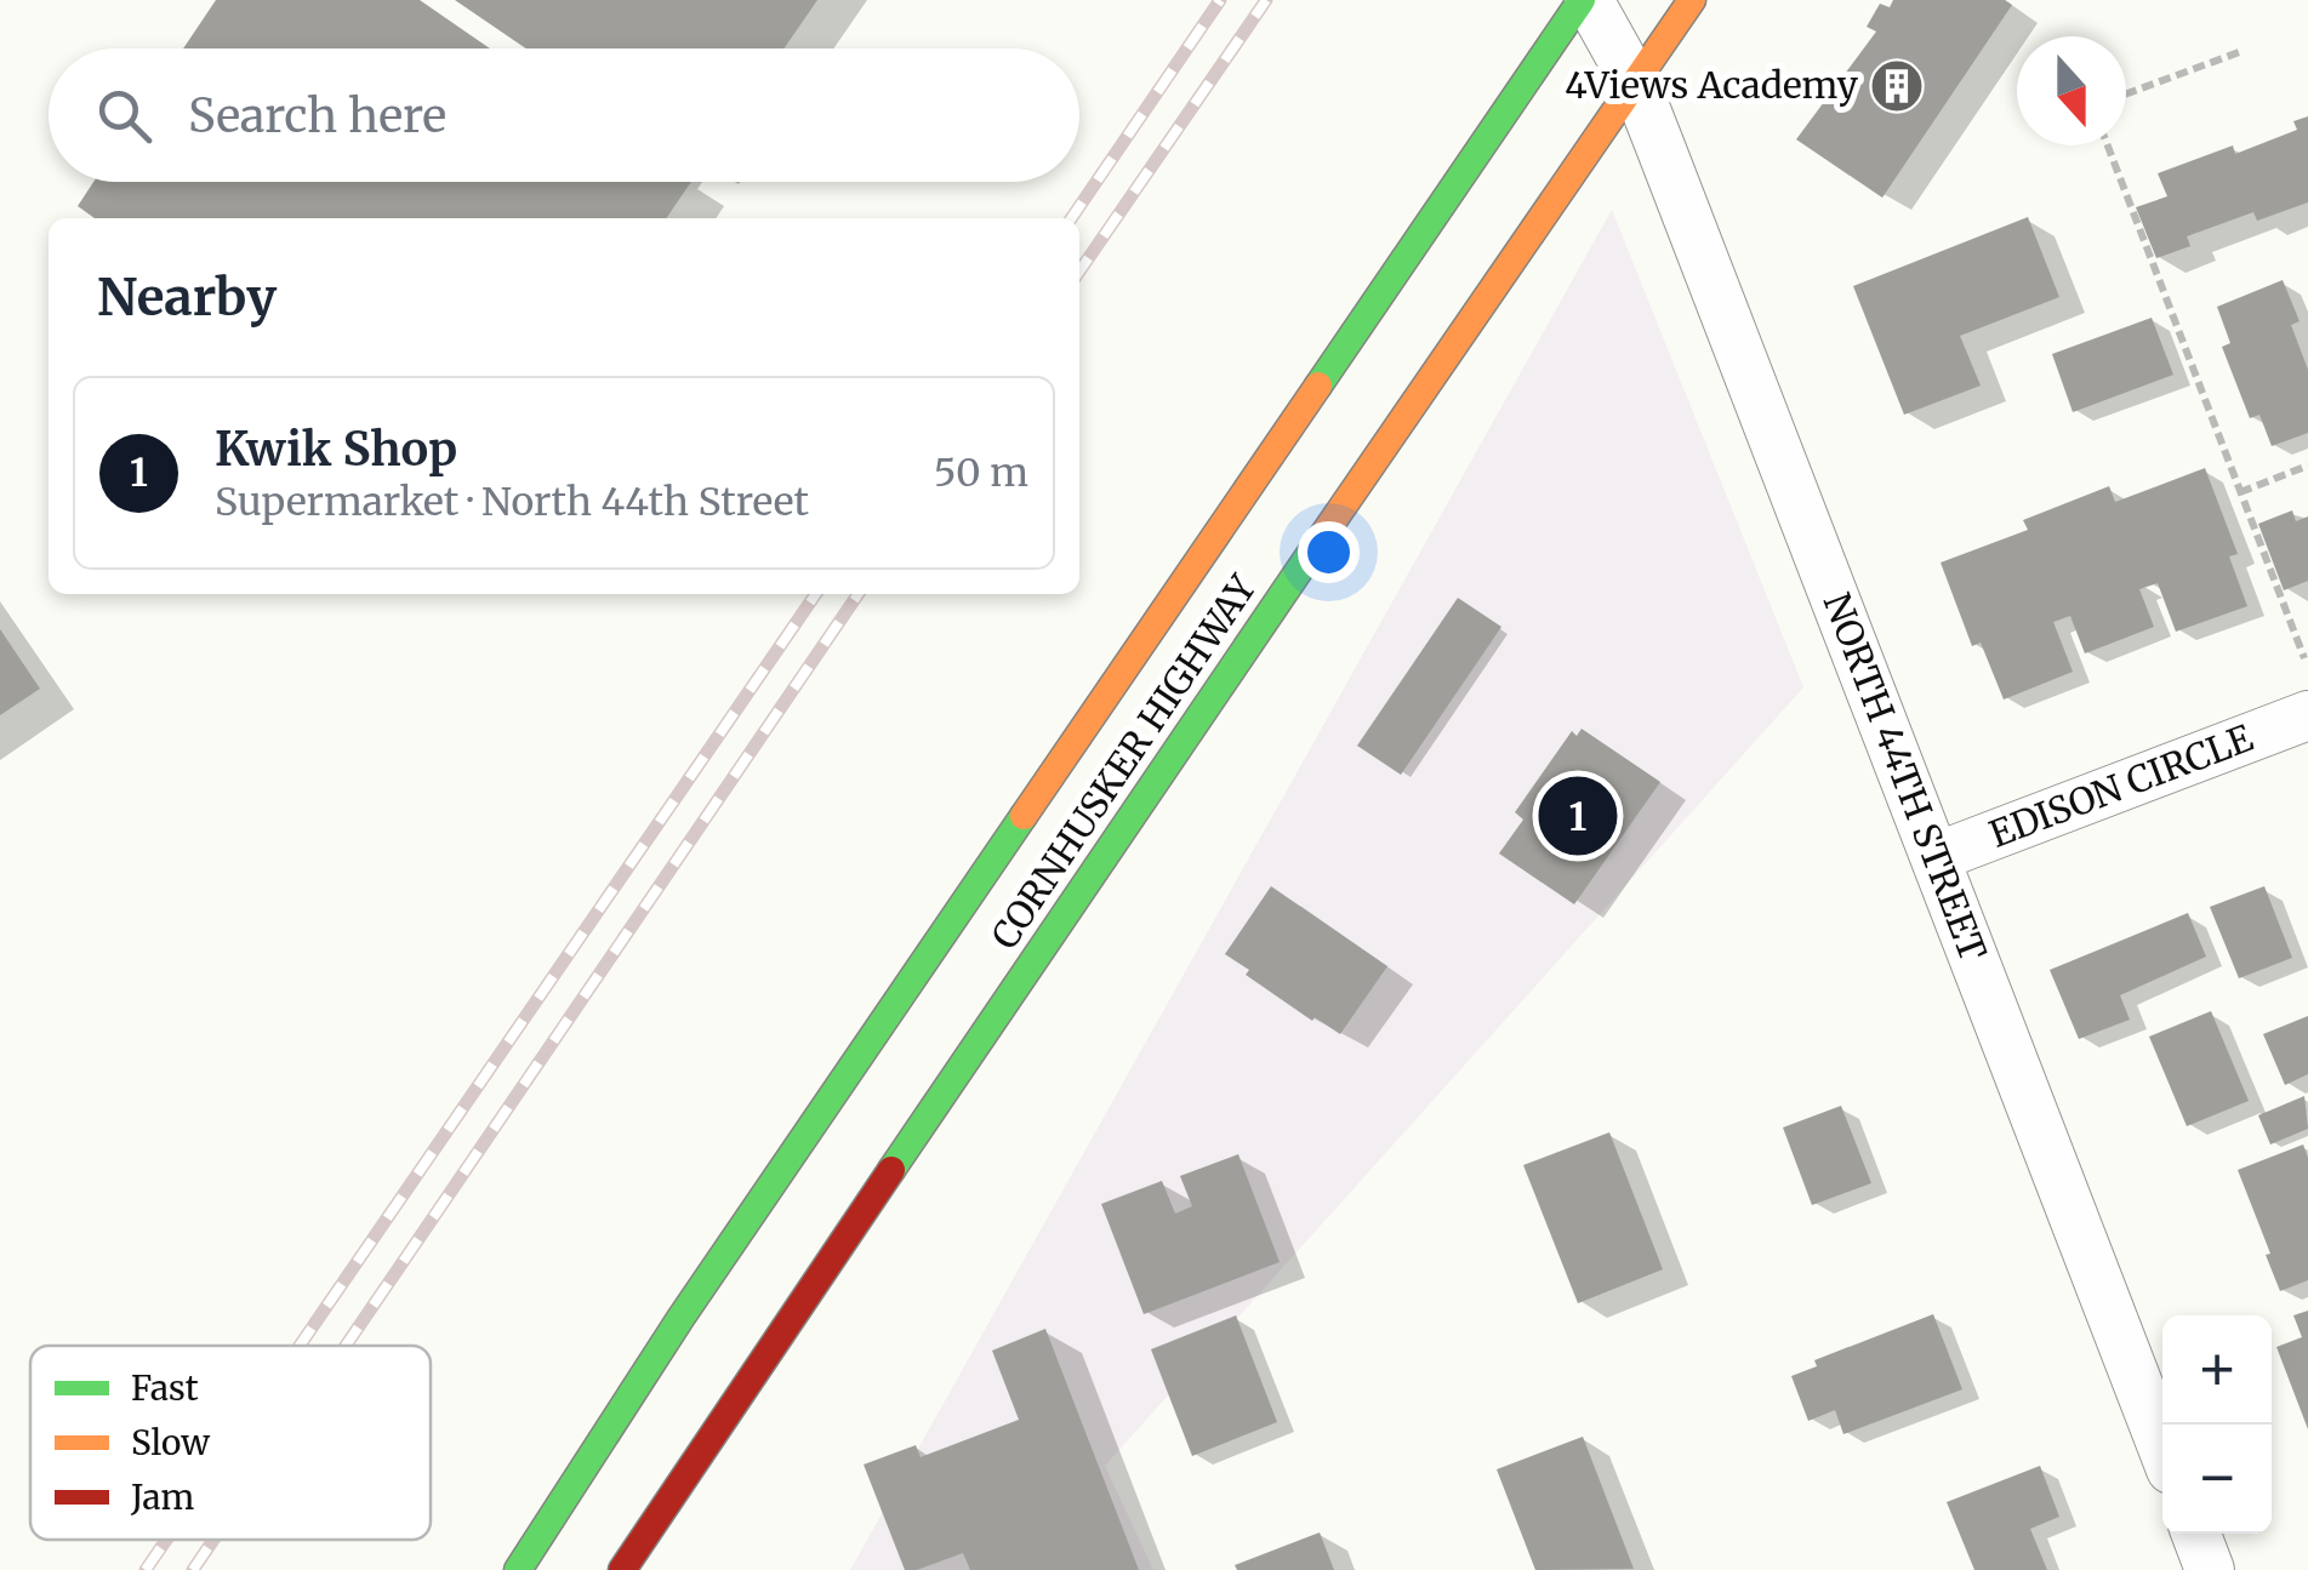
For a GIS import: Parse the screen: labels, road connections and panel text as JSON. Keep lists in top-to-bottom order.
{
  "streets": {
    "main road": ["CORNHUSKER HIGHWAY"],
    "street": ["NORTH 44TH STREET", "EDISON CIRCLE"]
  },
  "crossings": [
    ["CORNHUSKER HIGHWAY", "NORTH 44TH STREET"],
    ["NORTH 44TH STREET", "EDISON CIRCLE"]
  ],
  "places": {
    "building": ["4Views Academy"]
  },
  "legend": ["Fast", "Slow", "Jam"],
  "north": "bottom",
  "page": {
    "search": "Search here",
    "heading": "Nearby",
    "list": [
      {
        "mark": "1",
        "name": "Kwik Shop",
        "note": "Supermarket · North 44th Street",
        "value": "50 m"
      }
    ],
    "pins": "1",
    "map_buttons": ["+", "−"]
  }
}
